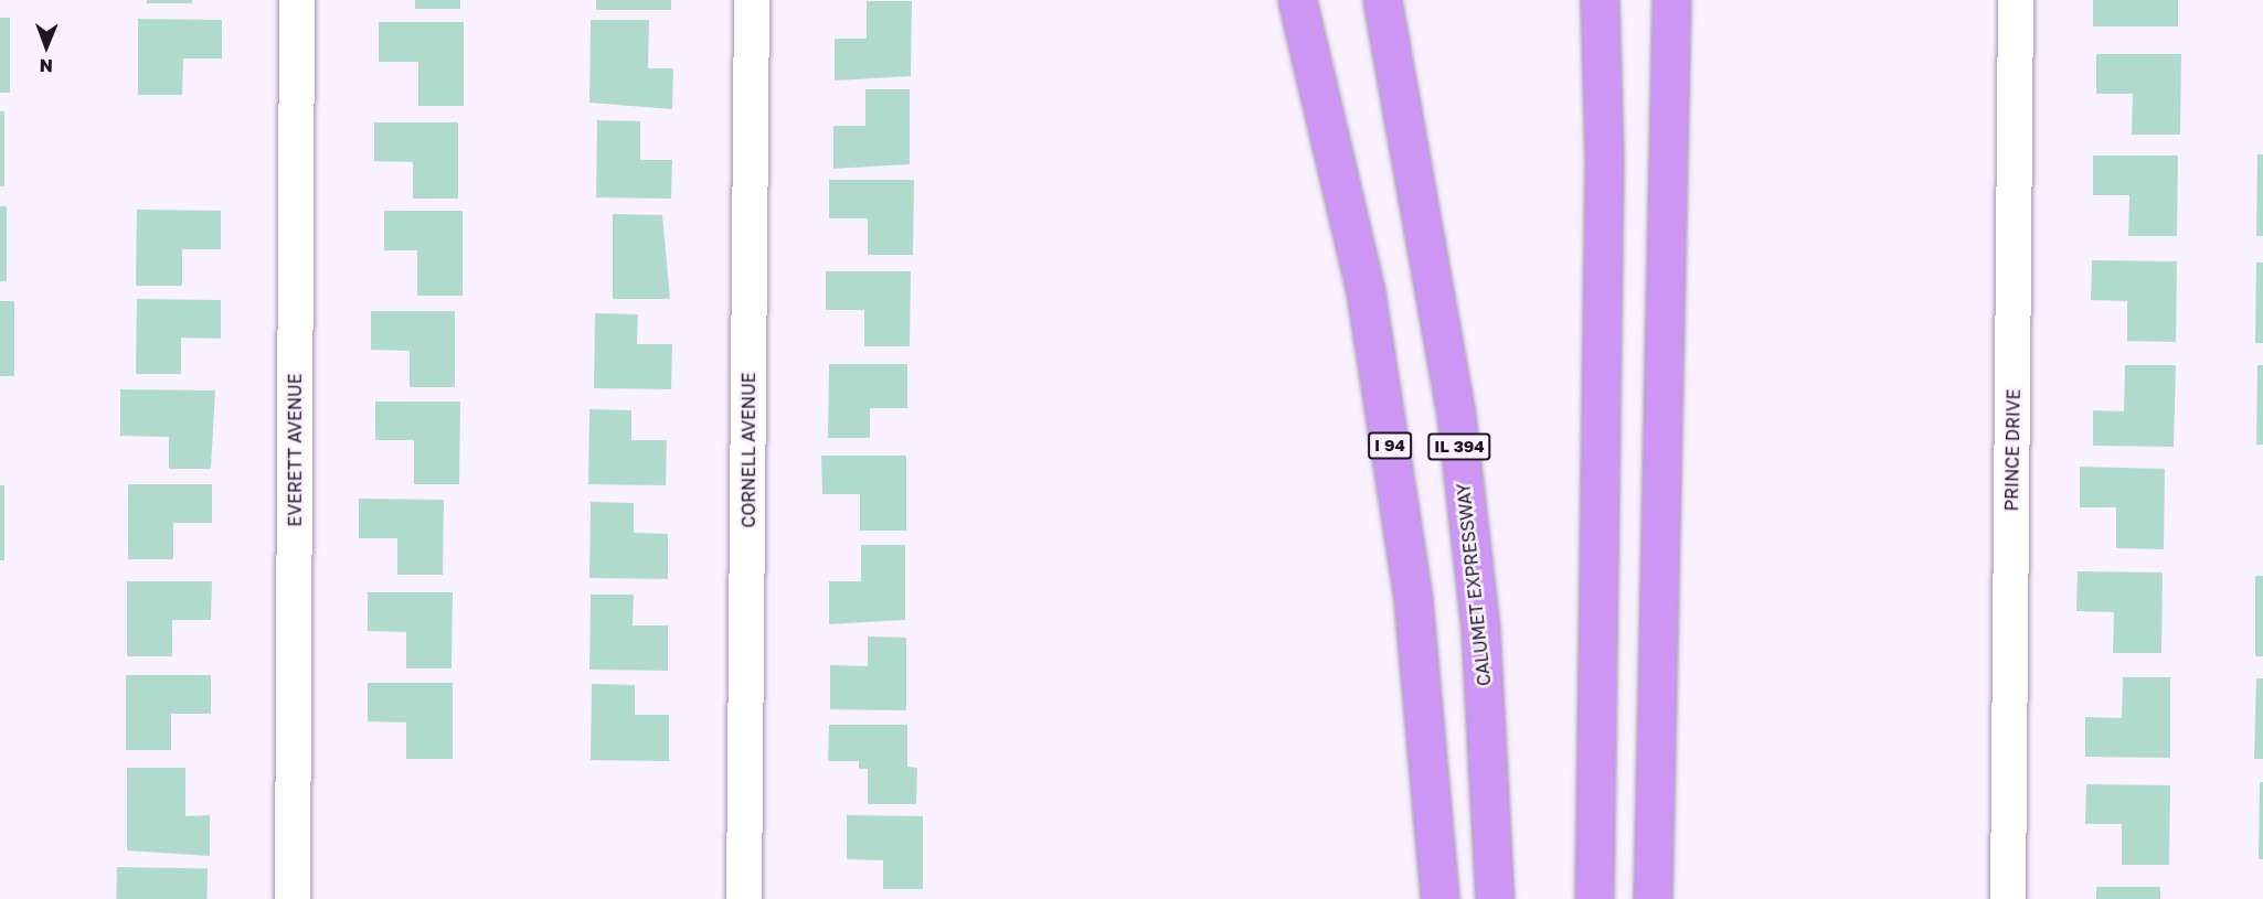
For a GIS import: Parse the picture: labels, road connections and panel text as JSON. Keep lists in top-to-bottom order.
{
  "streets": {
    "highway": ["I 94", "IL 394", "CALUMET EXPRESSWAY"],
    "street": ["EVERETT AVENUE", "CORNELL AVENUE", "PRINCE DRIVE"]
  },
  "north": "bottom"
}
